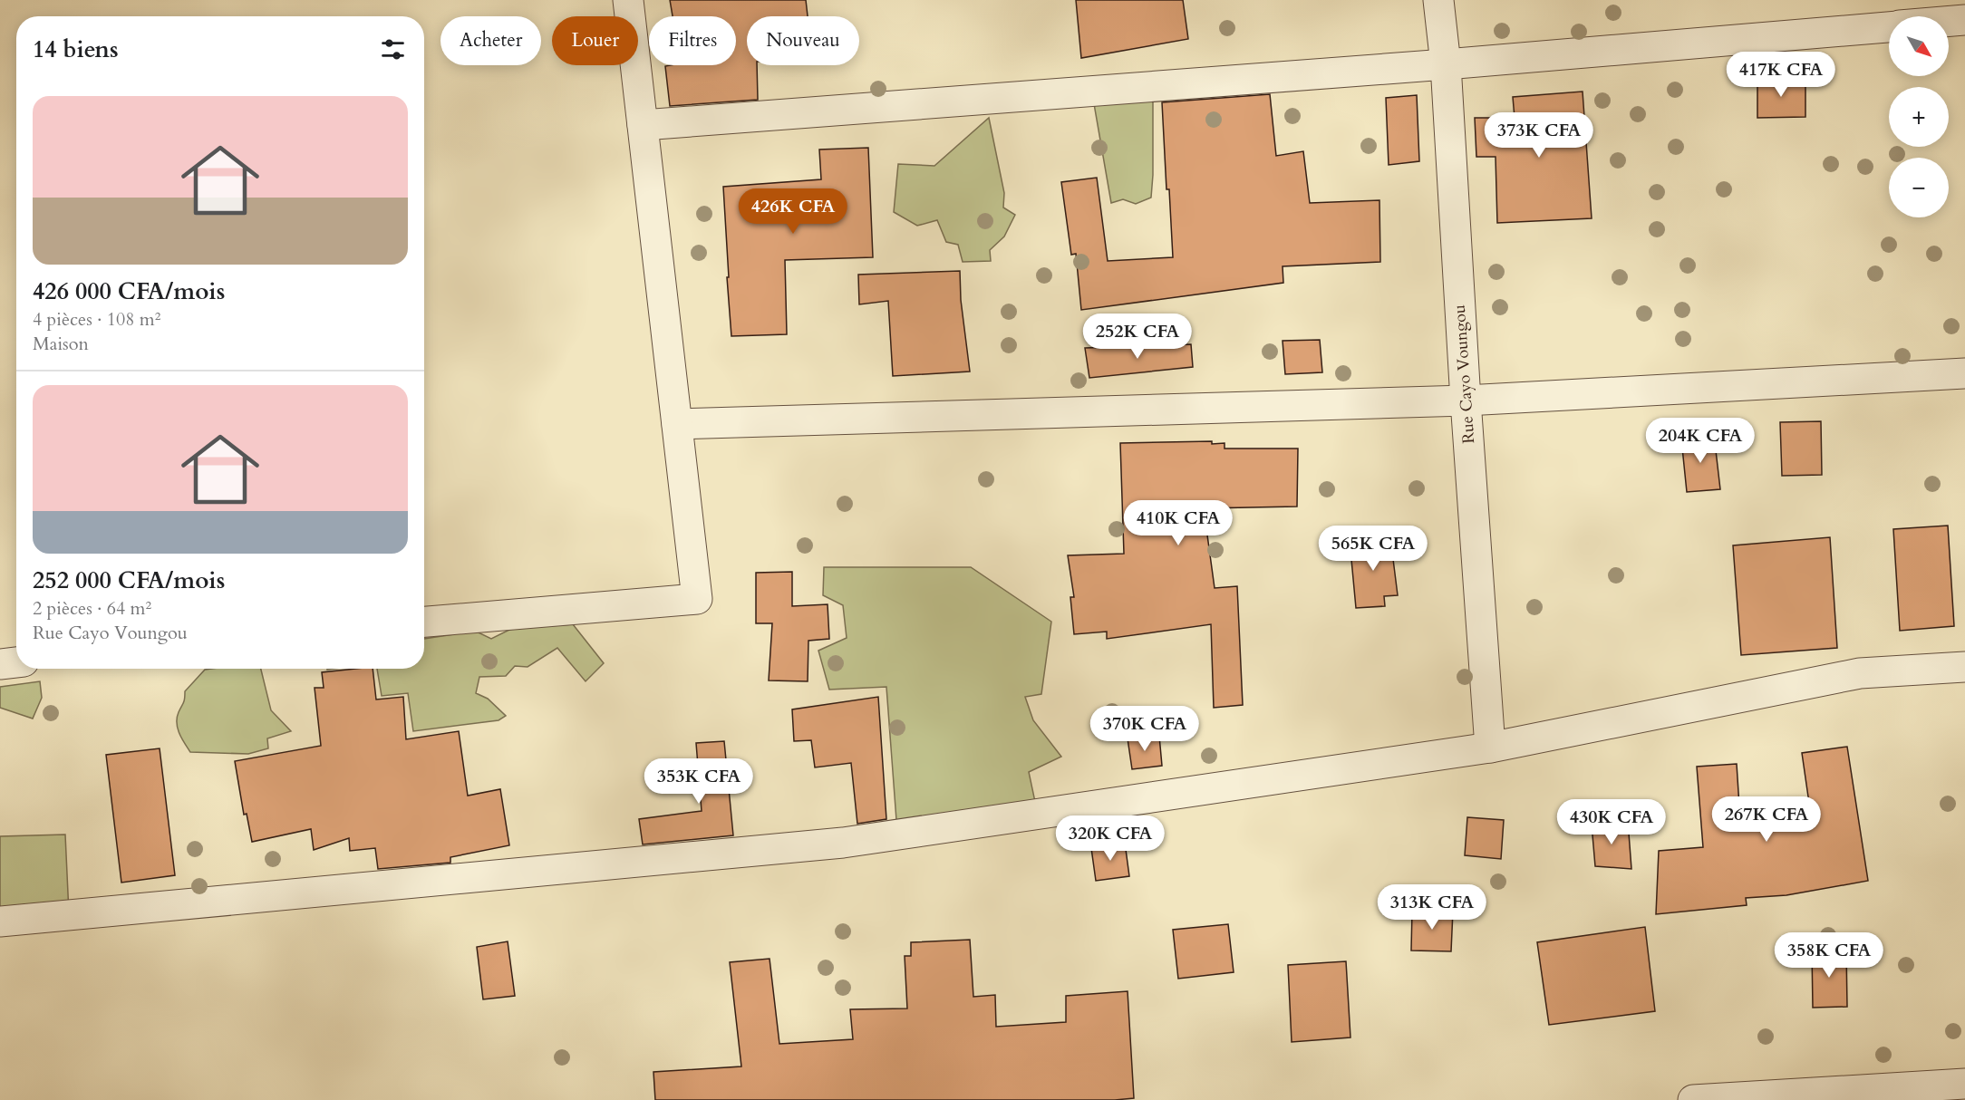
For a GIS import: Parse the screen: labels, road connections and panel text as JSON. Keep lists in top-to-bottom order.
{
  "streets": {
    "street": ["Rue Cayo Voungou"]
  },
  "north": "bottom right",
  "page": {
    "map_buttons": ["+", "−"],
    "chip": [
      "Acheter",
      "Louer",
      "Filtres",
      "Nouveau"
    ],
    "heading": "14 biens",
    "price": [
      "417K CFA",
      "373K CFA",
      "426K CFA",
      "252K CFA",
      "204K CFA",
      "410K CFA",
      "565K CFA",
      "370K CFA",
      "353K CFA",
      "267K CFA",
      "430K CFA",
      "320K CFA",
      "313K CFA",
      "358K CFA"
    ],
    "list": [
      {
        "name": "426 000 CFA/mois",
        "note": "4 pièces · 108 m² · Maison"
      },
      {
        "name": "252 000 CFA/mois",
        "note": "2 pièces · 64 m² · Rue Cayo Voungou"
      }
    ]
  }
}
